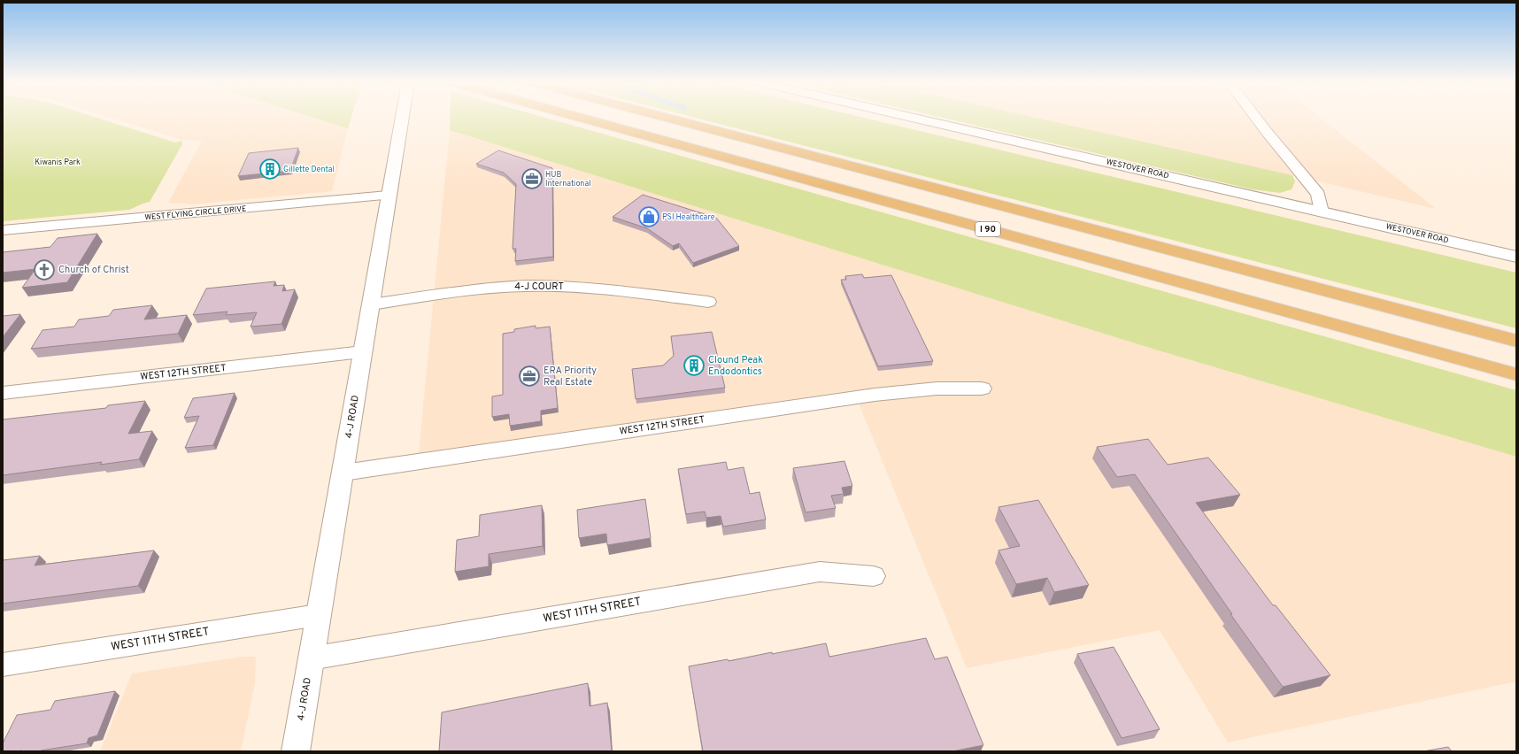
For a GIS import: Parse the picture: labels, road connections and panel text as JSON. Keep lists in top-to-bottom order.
{
  "streets": {
    "highway": ["I 90"],
    "main road": ["WESTOVER ROAD", "4-J ROAD"],
    "street": [
      "WEST FLYING CIRCLE DRIVE",
      "4-J COURT",
      "WEST 12TH STREET",
      "WEST 11TH STREET"
    ]
  },
  "crossings": [
    ["WEST FLYING CIRCLE DRIVE", "4-J ROAD"],
    ["4-J COURT", "4-J ROAD"],
    ["WEST 12TH STREET", "4-J ROAD"],
    ["4-J ROAD", "WEST 11TH STREET"]
  ],
  "parks": ["Kiwanis Park"],
  "places": {
    "building": ["Gillette Dental", "Clound Peak Endodontics"],
    "office": ["HUB International", "ERA Priority Real Estate"],
    "shop": ["PSI Healthcare"],
    "church": ["Church of Christ"]
  }
}
